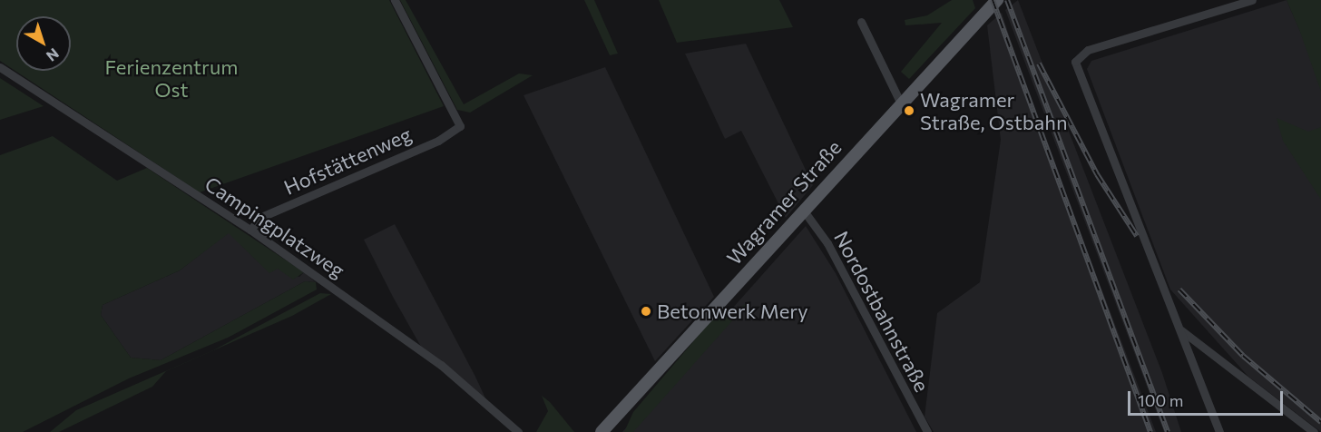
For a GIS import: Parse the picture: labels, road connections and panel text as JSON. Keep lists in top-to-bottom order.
{
  "streets": {
    "main road": ["Wagramer Straße"],
    "street": ["Hofstättenweg", "Campingplatzweg", "Nordostbahnstraße"]
  },
  "crossings": [
    ["Hofstättenweg", "Campingplatzweg"],
    ["Wagramer Straße", "Nordostbahnstraße"]
  ],
  "parks": ["Ferienzentrum Ost"],
  "places": ["Wagramer Straße, Ostbahn", "Betonwerk Mery"],
  "scale_bar": "100 m",
  "north": "bottom right"
}
